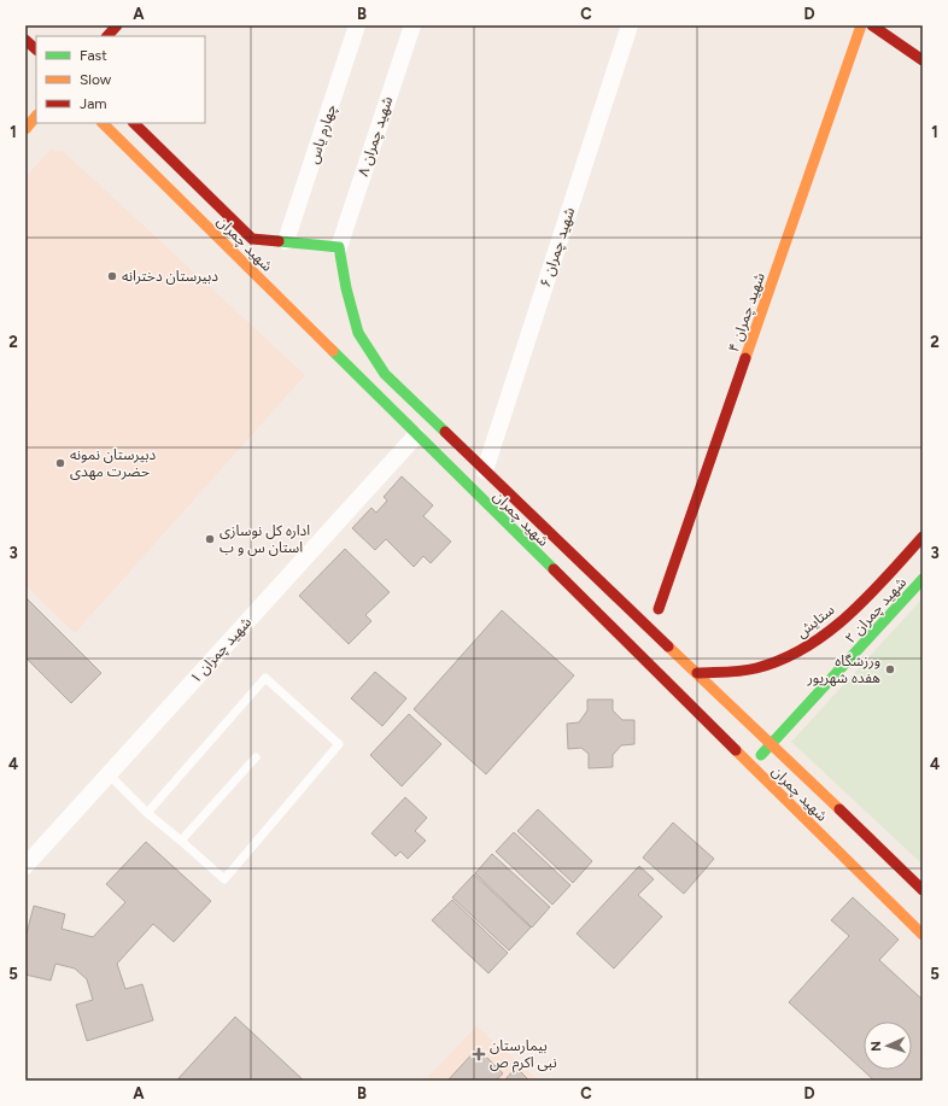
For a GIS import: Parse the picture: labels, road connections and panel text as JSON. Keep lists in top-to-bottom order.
{
  "streets": {
    "street": [
      "چهارم یاس",
      "شهید چمران ۸",
      "شهید چمران",
      "شهید چمران ۶",
      "شهید چمران ۴",
      "شهید چمران ۲",
      "ستایش",
      "شهید چمران ۱"
    ]
  },
  "crossings": [
    ["چهارم یاس", "شهید چمران"],
    ["شهید چمران ۸", "شهید چمران"],
    ["شهید چمران", "شهید چمران ۶"],
    ["شهید چمران", "شهید چمران ۲"],
    ["شهید چمران", "ستایش"],
    ["شهید چمران", "شهید چمران ۱"]
  ],
  "places": {
    "other": [
      "دبیرستان دخترانه",
      "دبیرستان نمونه حضرت مهدی",
      "اداره کل نوسازی استان س و ب",
      "ورزشگاه هفده شهریور"
    ],
    "health": ["بیمارستان نبی اکرم ص"]
  },
  "legend": ["Fast", "Slow", "Jam"],
  "north": "left",
  "grid": {
    "columns": [
      "A",
      "B",
      "C",
      "D"
    ],
    "rows": [
      "1",
      "2",
      "3",
      "4",
      "5"
    ]
  }
}
